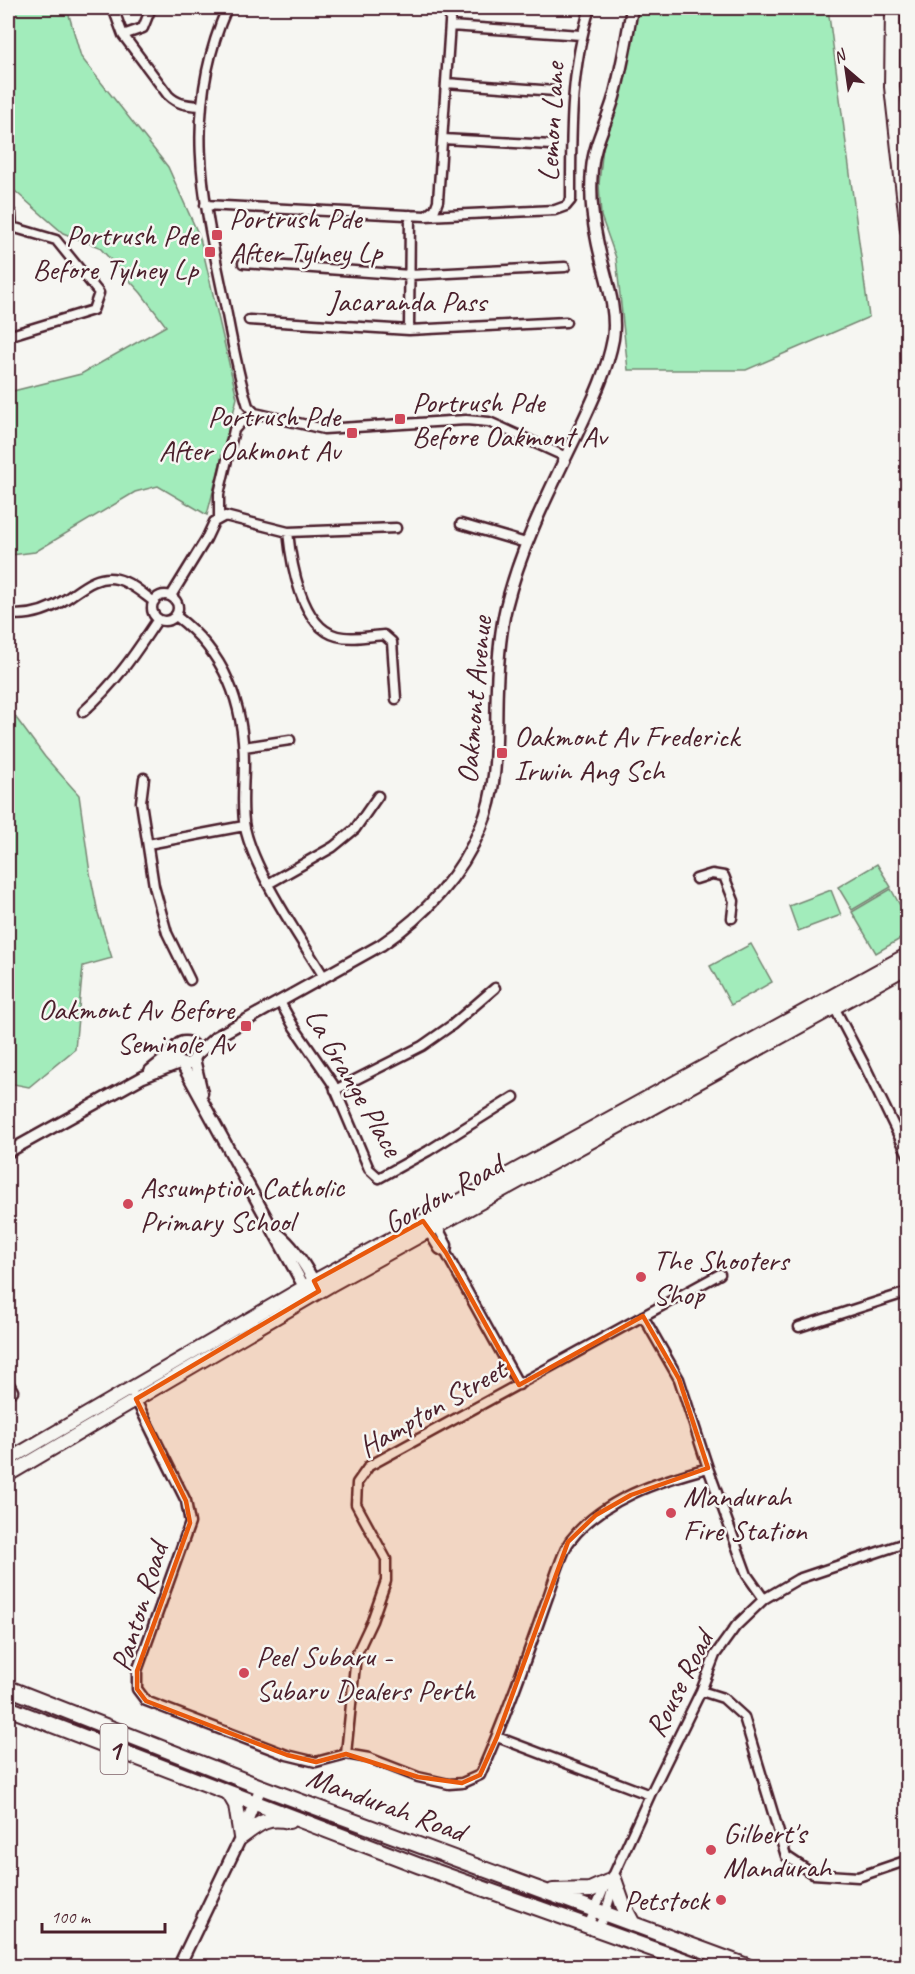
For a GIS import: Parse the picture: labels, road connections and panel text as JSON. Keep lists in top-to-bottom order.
{
  "streets": {
    "highway": ["1", "Mandurah Road"],
    "main road": ["Gordon Road"],
    "street": [
      "Lemon Lane",
      "Jacaranda Pass",
      "Oakmont Avenue",
      "La Grange Place",
      "Hampton Street",
      "Panton Road",
      "Rouse Road"
    ]
  },
  "crossings": [
    ["Oakmont Avenue", "La Grange Place"],
    ["Gordon Road", "Panton Road"],
    ["Hampton Street", "Panton Road"],
    ["Rouse Road", "Mandurah Road"]
  ],
  "places": {
    "transit": [
      "Portrush Pde After Tylney Lp",
      "Portrush Pde Before Tylney Lp",
      "Portrush Pde Before Oakmont Av",
      "Portrush Pde After Oakmont Av",
      "Oakmont Av Frederick Irwin Ang Sch",
      "Oakmont Av Before Seminole Av"
    ],
    "other": [
      "Assumption Catholic Primary School",
      "The Shooters Shop",
      "Mandurah Fire Station",
      "Peel Subaru - Subaru Dealers Perth",
      "Gilbert's Mandurah",
      "Petstock"
    ]
  },
  "scale_bar": "100 m",
  "north": "top left"
}
